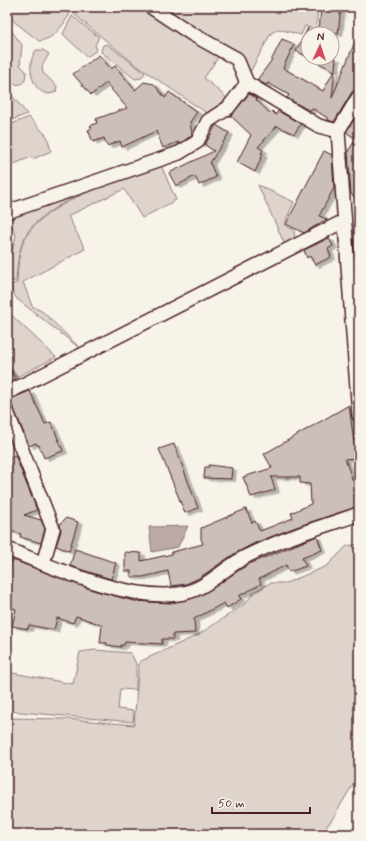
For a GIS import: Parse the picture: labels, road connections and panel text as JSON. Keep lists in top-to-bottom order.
{
  "scale_bar": "50 m",
  "north": "top"
}
